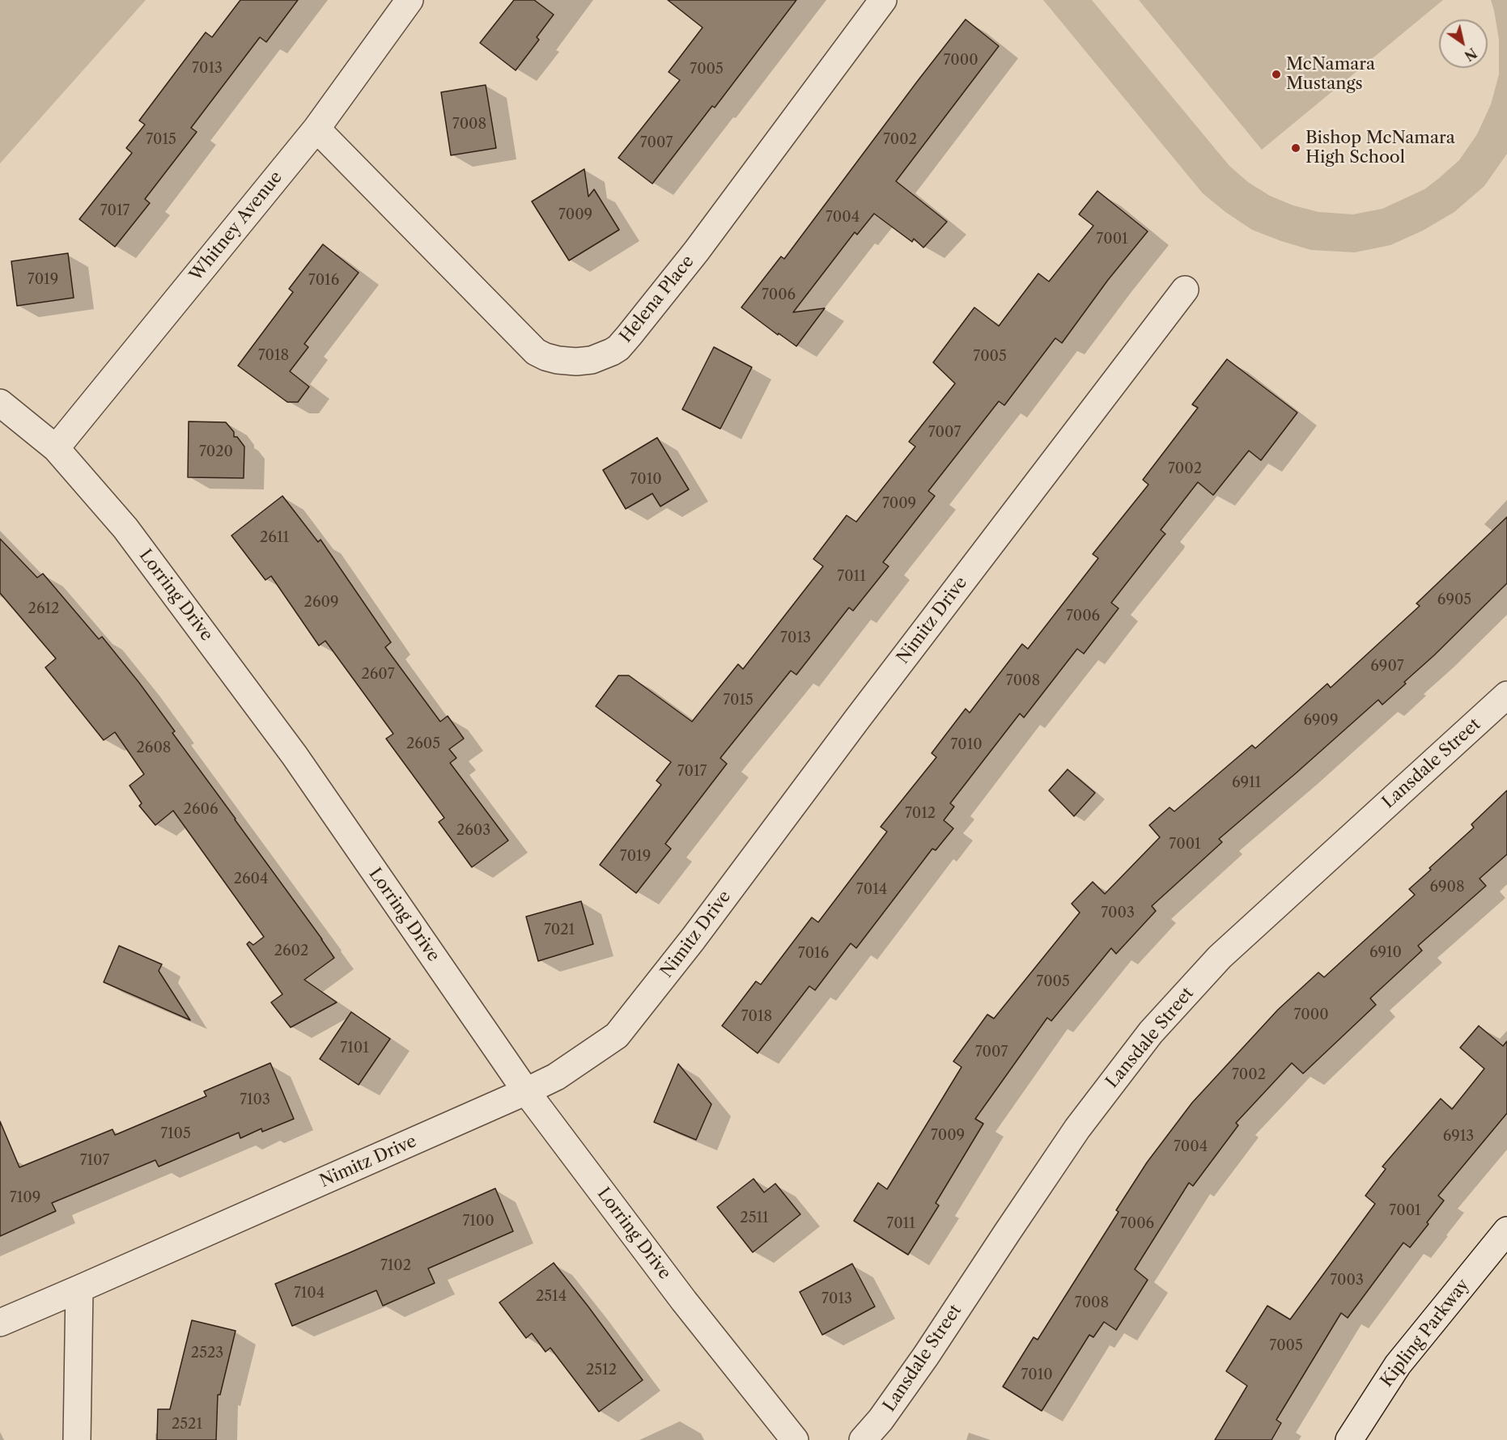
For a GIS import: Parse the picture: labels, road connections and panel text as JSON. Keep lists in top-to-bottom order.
{
  "streets": {
    "street": [
      "Whitney Avenue",
      "Helena Place",
      "Lorring Drive",
      "Nimitz Drive",
      "Lansdale Street",
      "Kipling Parkway"
    ]
  },
  "crossings": [
    ["Whitney Avenue", "Helena Place"],
    ["Whitney Avenue", "Lorring Drive"],
    ["Lorring Drive", "Nimitz Drive"]
  ],
  "places": ["McNamara Mustangs", "Bishop McNamara High School"],
  "house_numbers": [
    "7000",
    "7013",
    "7005",
    "7008",
    "7015",
    "7002",
    "7007",
    "7017",
    "7009",
    "7004",
    "7001",
    "7019",
    "7016",
    "7006",
    "7018",
    "7005",
    "7007",
    "7020",
    "7002",
    "7010",
    "7009",
    "2611",
    "7011",
    "6905",
    "2609",
    "2612",
    "7006",
    "7013",
    "6907",
    "2607",
    "7008",
    "7015",
    "6909",
    "2605",
    "7010",
    "2608",
    "7017",
    "6911",
    "2606",
    "7012",
    "2603",
    "7001",
    "7019",
    "2604",
    "6908",
    "7014",
    "7003",
    "7021",
    "2602",
    "6910",
    "7016",
    "7005",
    "7000",
    "7018",
    "7101",
    "7007",
    "7002",
    "7103",
    "7105",
    "7009",
    "6913",
    "7004",
    "7107",
    "7109",
    "7001",
    "2511",
    "7100",
    "7011",
    "7006",
    "7102",
    "7003",
    "7104",
    "2514",
    "7013",
    "7008",
    "7005",
    "2523",
    "2512",
    "7010",
    "2521"
  ],
  "north": "bottom right"
}
